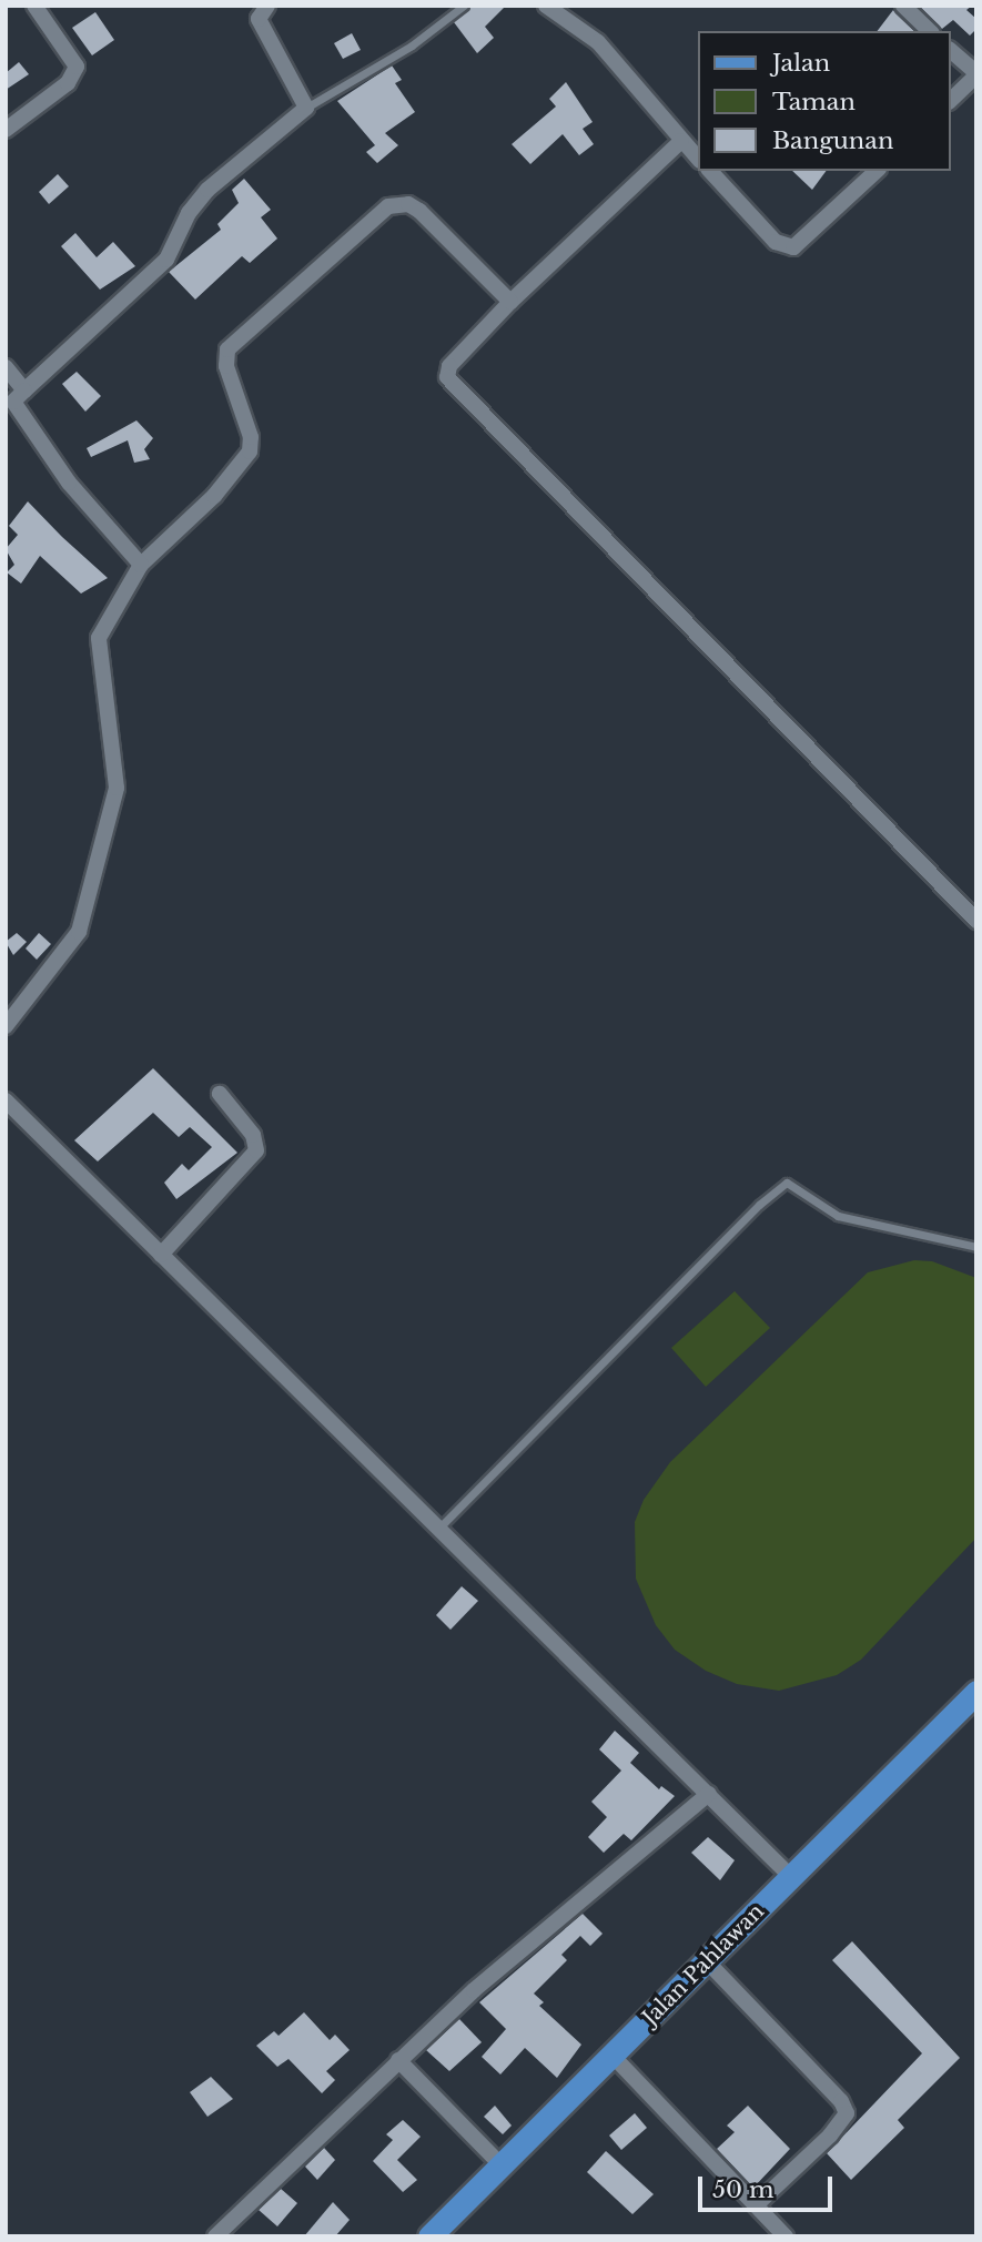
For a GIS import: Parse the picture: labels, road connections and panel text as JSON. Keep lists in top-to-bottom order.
{
  "streets": {
    "main road": ["Jalan Pahlawan"]
  },
  "legend": ["Jalan", "Taman", "Bangunan"],
  "scale_bar": "50 m"
}
